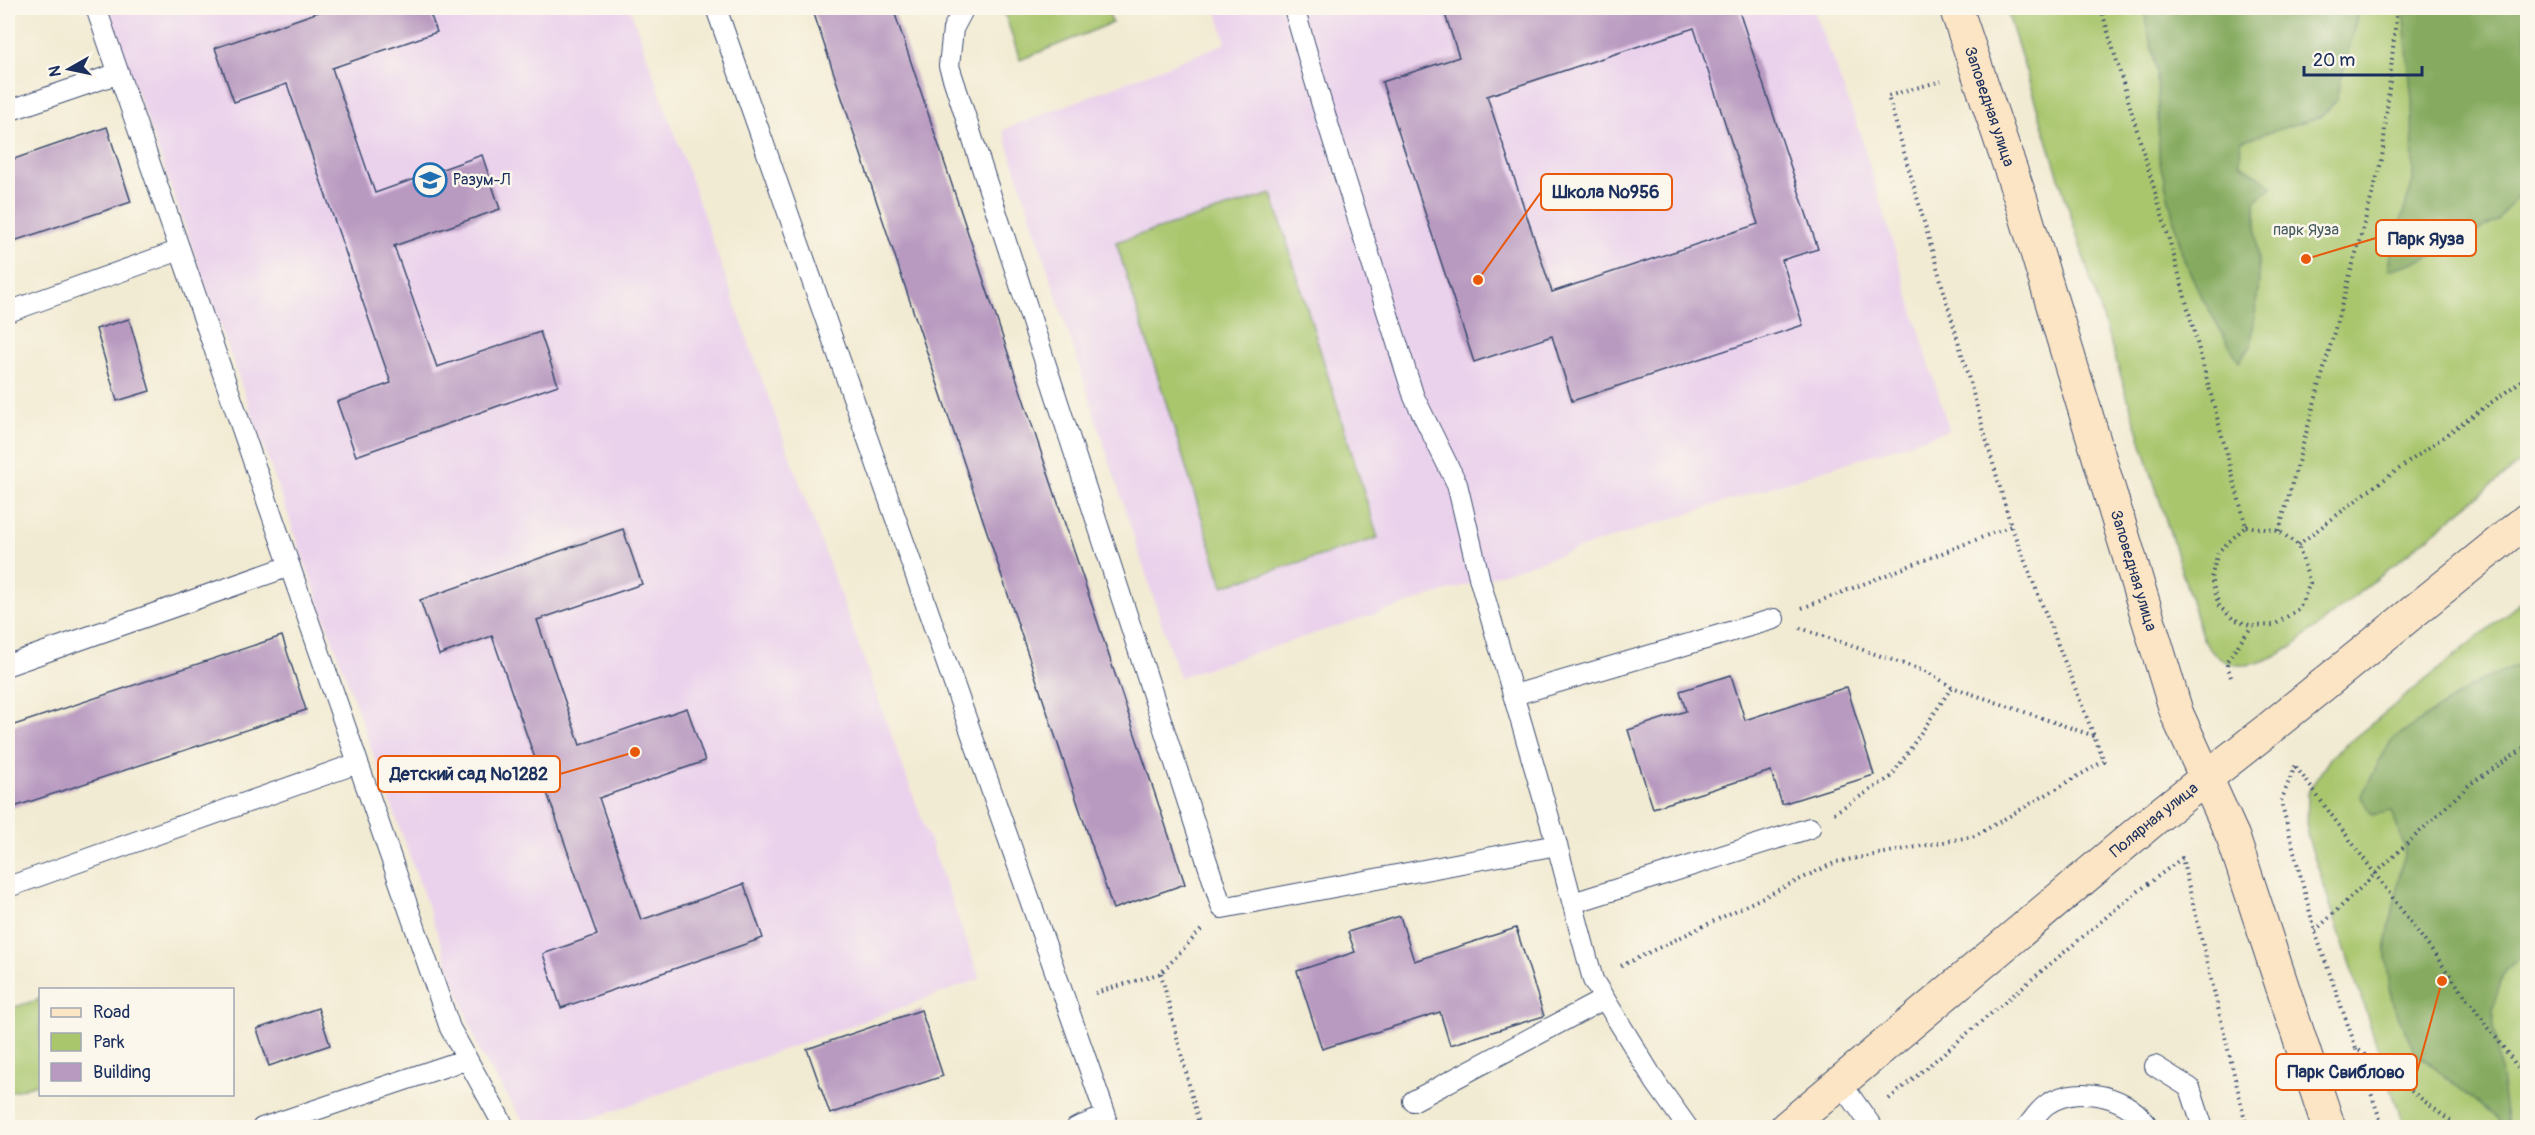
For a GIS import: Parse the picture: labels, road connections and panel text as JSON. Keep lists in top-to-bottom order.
{
  "streets": {
    "street": ["Заповедная улица", "Полярная улица"]
  },
  "crossings": [
    ["Заповедная улица", "Полярная улица"]
  ],
  "parks": ["парк Яуза"],
  "places": {
    "school or university": ["Разум-Л"],
    "other": [
      "Парк Яуза",
      "Школа №956",
      "Детский сад №1282",
      "Парк Свиблово"
    ]
  },
  "legend": ["Road", "Park", "Building"],
  "scale_bar": "20 m",
  "north": "left"
}
